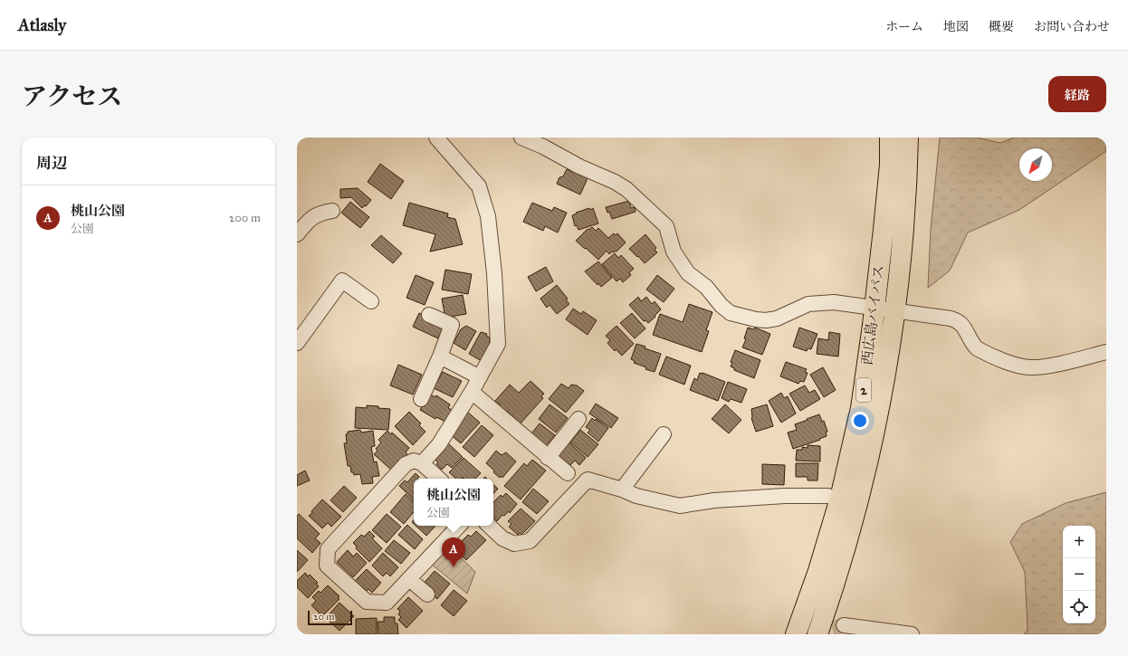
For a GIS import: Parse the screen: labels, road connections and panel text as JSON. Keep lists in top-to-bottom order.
{
  "streets": {
    "highway": ["西広島バイパス", "2"]
  },
  "scale_bar": "20 m",
  "north": "bottom left",
  "page": {
    "header": "Atlasly",
    "nav": [
      "ホーム",
      "地図",
      "概要",
      "お問い合わせ"
    ],
    "title": "アクセス",
    "buttons": "経路",
    "heading": "周辺",
    "list": [
      {
        "mark": "A",
        "name": "桃山公園",
        "note": "公園",
        "value": "200 m"
      }
    ],
    "popup": ["桃山公園", "公園"],
    "map_buttons": ["+", "−"],
    "pins": "A",
    "scale": "20 m"
  }
}
